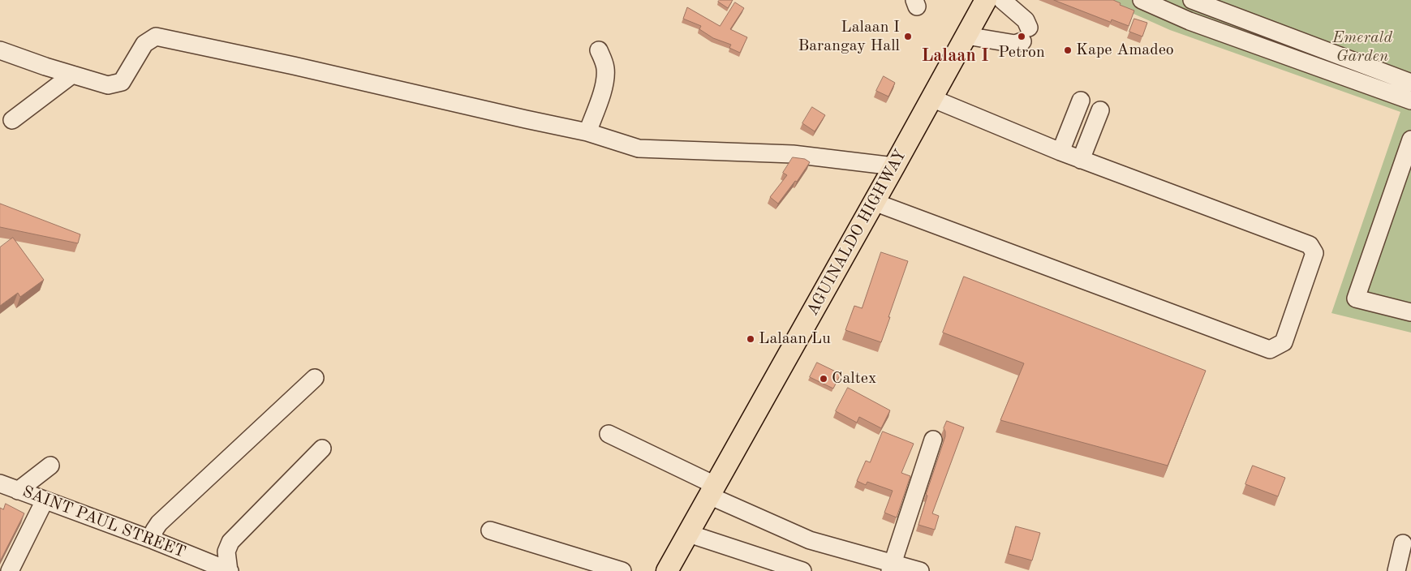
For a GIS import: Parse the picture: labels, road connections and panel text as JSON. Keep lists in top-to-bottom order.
{
  "streets": {
    "main road": ["AGUINALDO HIGHWAY"],
    "street": ["SAINT PAUL STREET"]
  },
  "districts": ["Lalaan I"],
  "parks": ["Emerald Garden"],
  "places": [
    "Lalaan I Barangay Hall",
    "Petron",
    "Kape Amadeo",
    "Lalaan Lu",
    "Caltex"
  ]
}
